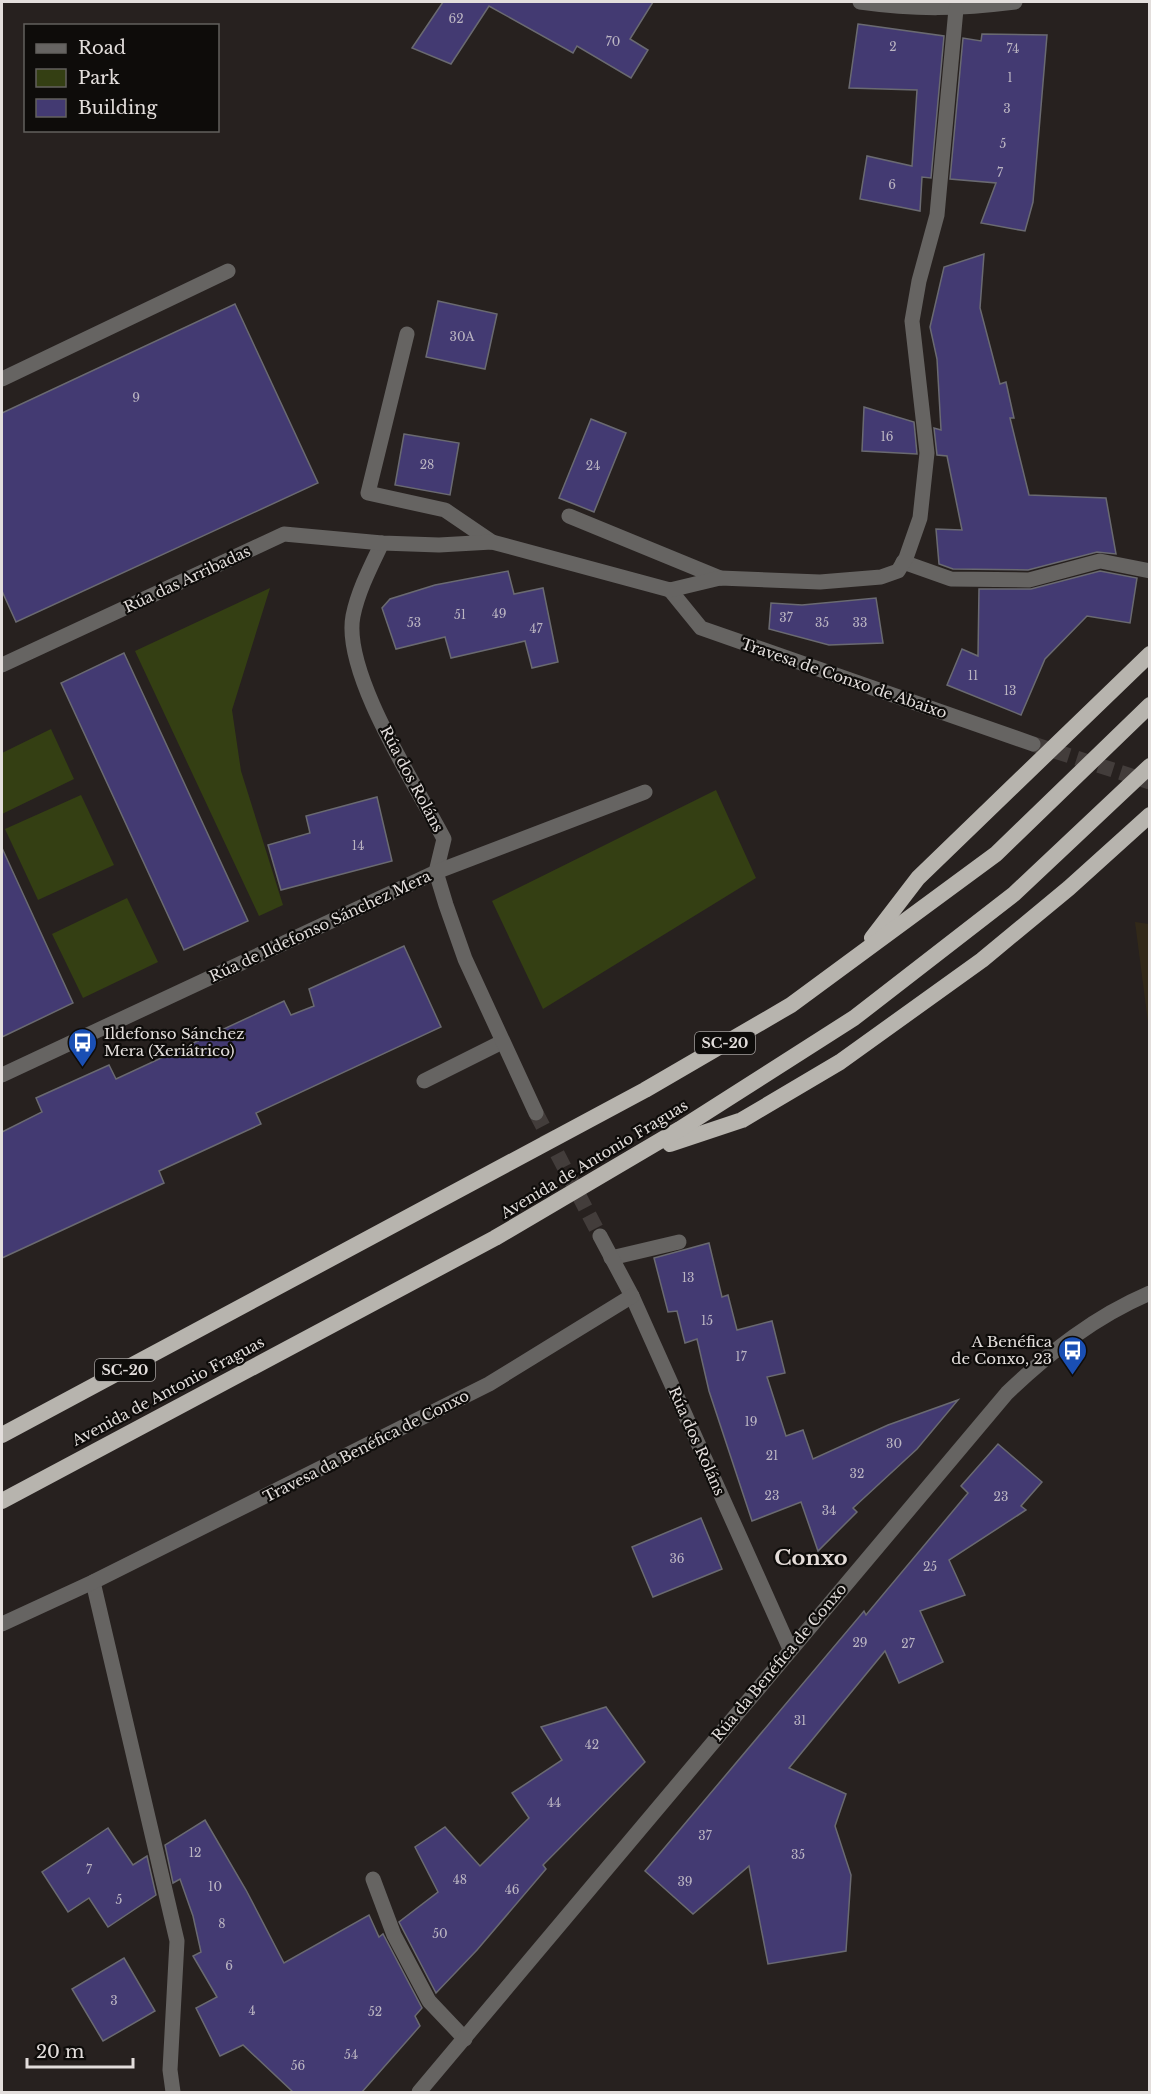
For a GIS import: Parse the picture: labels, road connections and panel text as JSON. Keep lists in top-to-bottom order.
{
  "streets": {
    "highway": ["SC-20", "Avenida de Antonio Fraguas"],
    "street": [
      "Rúa das Arribadas",
      "Travesa de Conxo de Abaixo",
      "Rúa dos Roláns",
      "Rúa de Ildefonso Sánchez Mera",
      "Travesa da Benéfica de Conxo",
      "Rúa da Benéfica de Conxo"
    ]
  },
  "crossings": [
    ["Rúa das Arribadas", "Rúa dos Roláns"],
    ["Rúa dos Roláns", "Rúa de Ildefonso Sánchez Mera"],
    ["Rúa dos Roláns", "Travesa da Benéfica de Conxo"],
    ["Rúa dos Roláns", "Rúa da Benéfica de Conxo"]
  ],
  "districts": ["Conxo"],
  "places": {
    "bus stop": ["Ildefonso Sánchez Mera (Xeriátrico)", "A Benéfica de Conxo, 23"]
  },
  "house_numbers": [
    "62",
    "70",
    "2",
    "74",
    "1",
    "3",
    "5",
    "7",
    "6",
    "30A",
    "9",
    "16",
    "28",
    "24",
    "49",
    "51",
    "37",
    "53",
    "35",
    "33",
    "47",
    "11",
    "13",
    "14",
    "13",
    "15",
    "17",
    "19",
    "30",
    "21",
    "32",
    "23",
    "23",
    "34",
    "36",
    "25",
    "29",
    "27",
    "31",
    "42",
    "44",
    "37",
    "12",
    "35",
    "7",
    "48",
    "39",
    "10",
    "46",
    "5",
    "8",
    "50",
    "6",
    "3",
    "4",
    "52",
    "54",
    "56"
  ],
  "legend": ["Road", "Park", "Building"],
  "scale_bar": "20 m"
}
